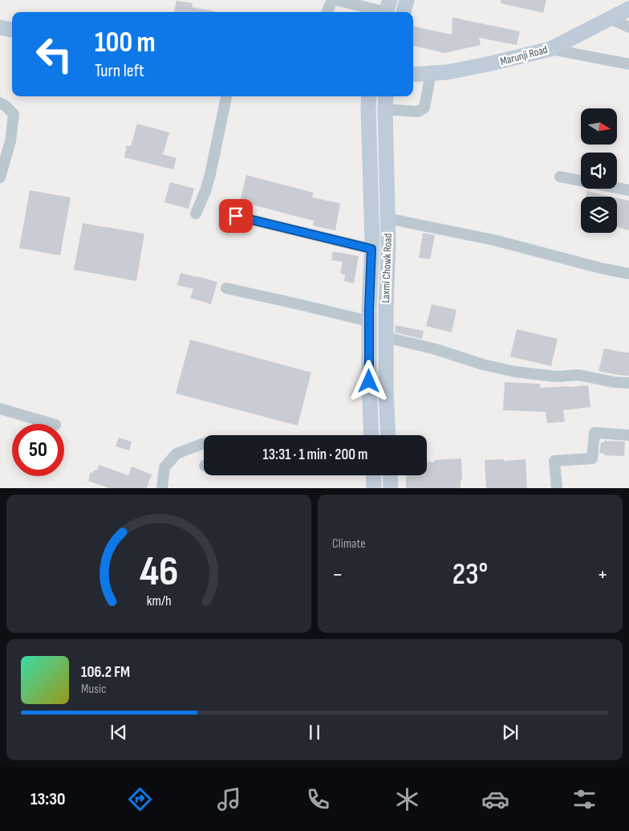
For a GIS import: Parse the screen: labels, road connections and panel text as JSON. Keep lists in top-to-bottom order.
{
  "streets": {
    "main road": ["Marunji Road", "Laxmi Chowk Road"]
  },
  "north": "right",
  "page": {
    "turn": ["100 m", "Turn left"],
    "limit": "50",
    "trip": "13:31 · 1 min · 200 m",
    "tile": "Climate",
    "heat": ["−", "23°", "+"],
    "song": ["106.2 FM", "Music"],
    "tabs": "13:30",
    "gauge": ["46", "km/h"]
  }
}
